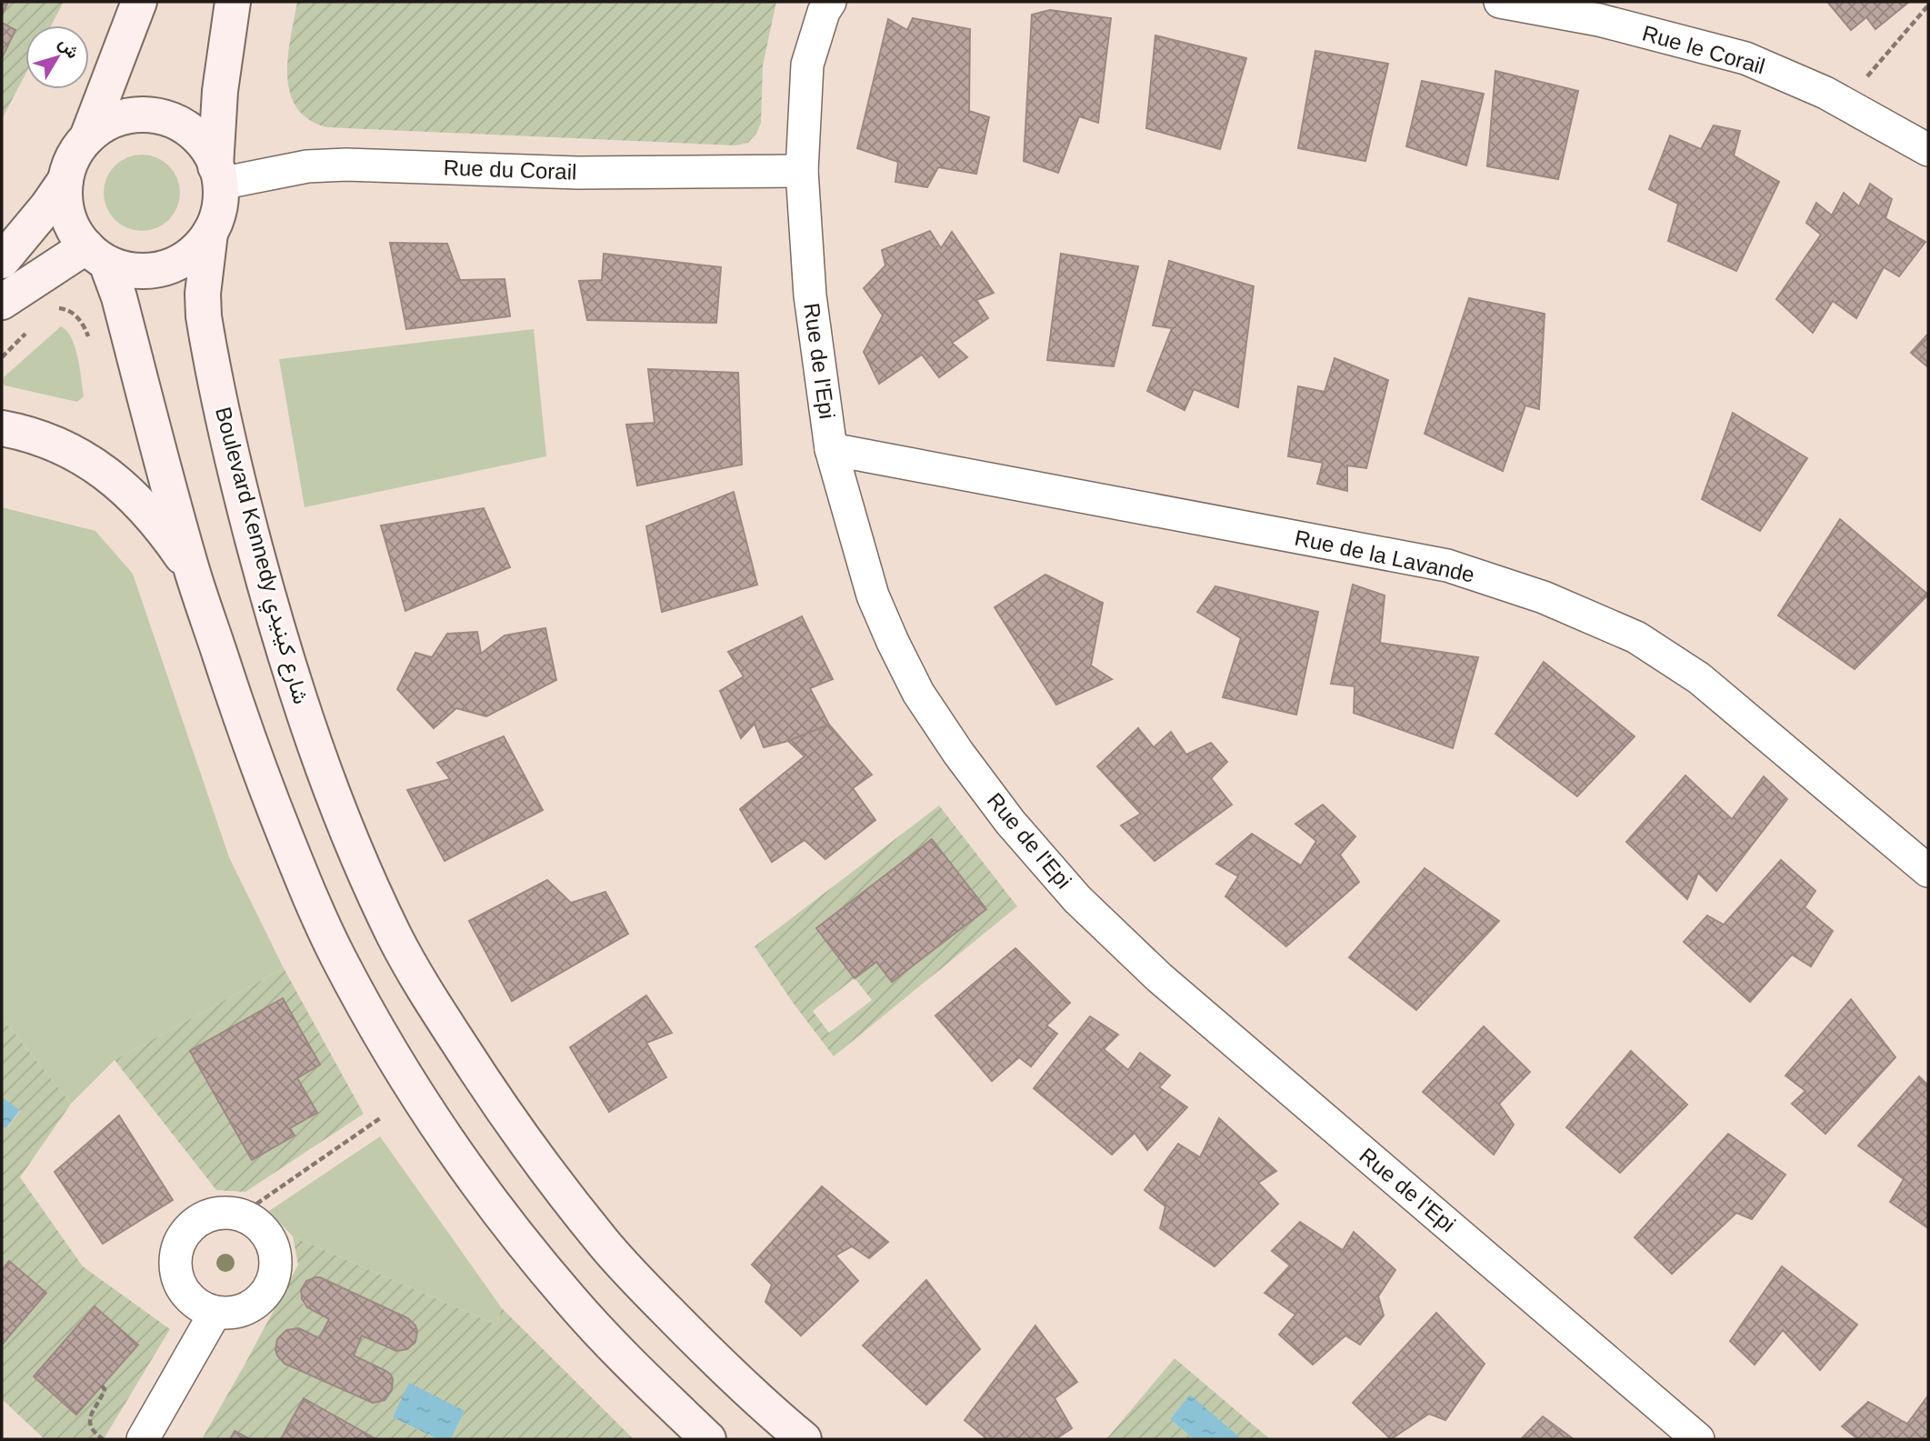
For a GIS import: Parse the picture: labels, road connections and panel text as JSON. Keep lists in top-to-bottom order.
{
  "streets": {
    "main road": ["Boulevard Kennedy شارع كينيدي"],
    "street": [
      "Rue le Corail",
      "Rue du Corail",
      "Rue de l'Epi",
      "Rue de la Lavande"
    ]
  },
  "crossings": [
    ["Rue du Corail", "Rue de l'Epi"],
    ["Rue du Corail", "Boulevard Kennedy شارع كينيدي"],
    ["Rue de l'Epi", "Rue de la Lavande"]
  ],
  "north": "top right"
}
